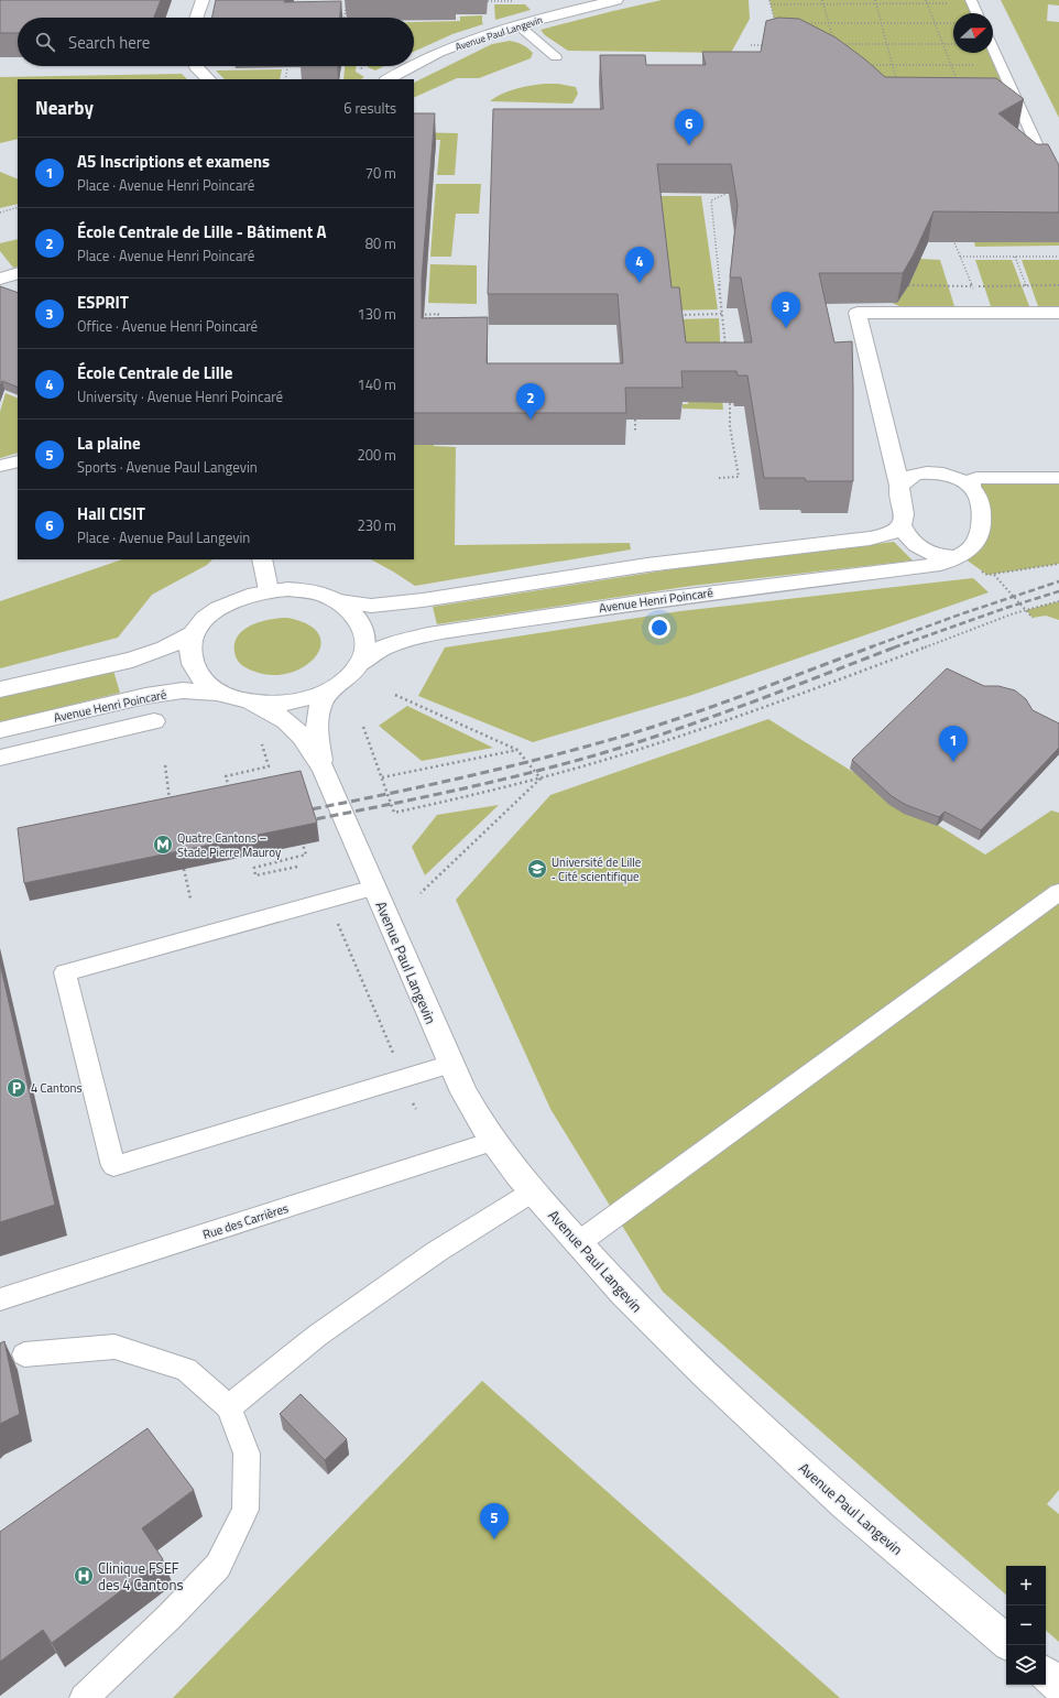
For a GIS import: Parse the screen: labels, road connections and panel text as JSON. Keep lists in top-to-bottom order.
{
  "streets": {
    "street": ["Avenue Paul Langevin", "Avenue Henri Poincaré"],
    "lane": ["Rue des Carrières"]
  },
  "crossings": [
    ["Avenue Paul Langevin", "Avenue Henri Poincaré"],
    ["Avenue Paul Langevin", "Rue des Carrières"]
  ],
  "places": {
    "metro station": ["Quatre Cantons – Stade Pierre Mauroy"],
    "school or university": ["Université de Lille ‐ Cité scientifique"],
    "parking": ["4 Cantons"],
    "hospital": ["Clinique FSEF des 4 Cantons"]
  },
  "north": "right",
  "page": {
    "search": "Search here",
    "heading": ["Nearby", "6 results"],
    "pins": [
      "6",
      "4",
      "3",
      "2",
      "1",
      "5"
    ],
    "list": [
      {
        "mark": "1",
        "name": "A5 Inscriptions et examens",
        "note": "Place · Avenue Henri Poincaré",
        "value": "70 m"
      },
      {
        "mark": "2",
        "name": "École Centrale de Lille - Bâtiment A",
        "note": "Place · Avenue Henri Poincaré",
        "value": "80 m"
      },
      {
        "mark": "3",
        "name": "ESPRIT",
        "note": "Office · Avenue Henri Poincaré",
        "value": "130 m"
      },
      {
        "mark": "4",
        "name": "École Centrale de Lille",
        "note": "University · Avenue Henri Poincaré",
        "value": "140 m"
      },
      {
        "mark": "5",
        "name": "La plaine",
        "note": "Sports · Avenue Paul Langevin",
        "value": "200 m"
      },
      {
        "mark": "6",
        "name": "Hall CISIT",
        "note": "Place · Avenue Paul Langevin",
        "value": "230 m"
      }
    ],
    "map_buttons": ["+", "−"]
  }
}
